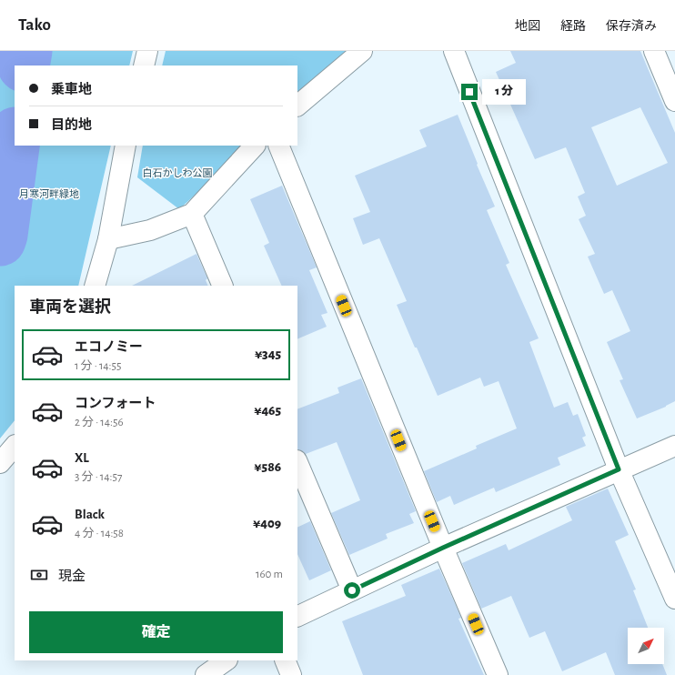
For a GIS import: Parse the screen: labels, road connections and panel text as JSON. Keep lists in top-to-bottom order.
{
  "parks": ["白石かしわ公園", "月寒河畔緑地"],
  "north": "top right",
  "page": {
    "header": "Tako",
    "nav": ["地図", "経路", "保存済み"],
    "banner": ["乗車地", "目的地"],
    "bubble": "1 分",
    "heading": "車両を選択",
    "list": [
      {
        "name": "エコノミー",
        "note": "1 分 · 14:55",
        "value": "¥345"
      },
      {
        "name": "コンフォート",
        "note": "2 分 · 14:56",
        "value": "¥465"
      },
      {
        "name": "XL",
        "note": "3 分 · 14:57",
        "value": "¥586"
      },
      {
        "name": "Black",
        "note": "4 分 · 14:58",
        "value": "¥409"
      }
    ],
    "pay": ["現金", "160 m"],
    "buttons": "確定"
  }
}
